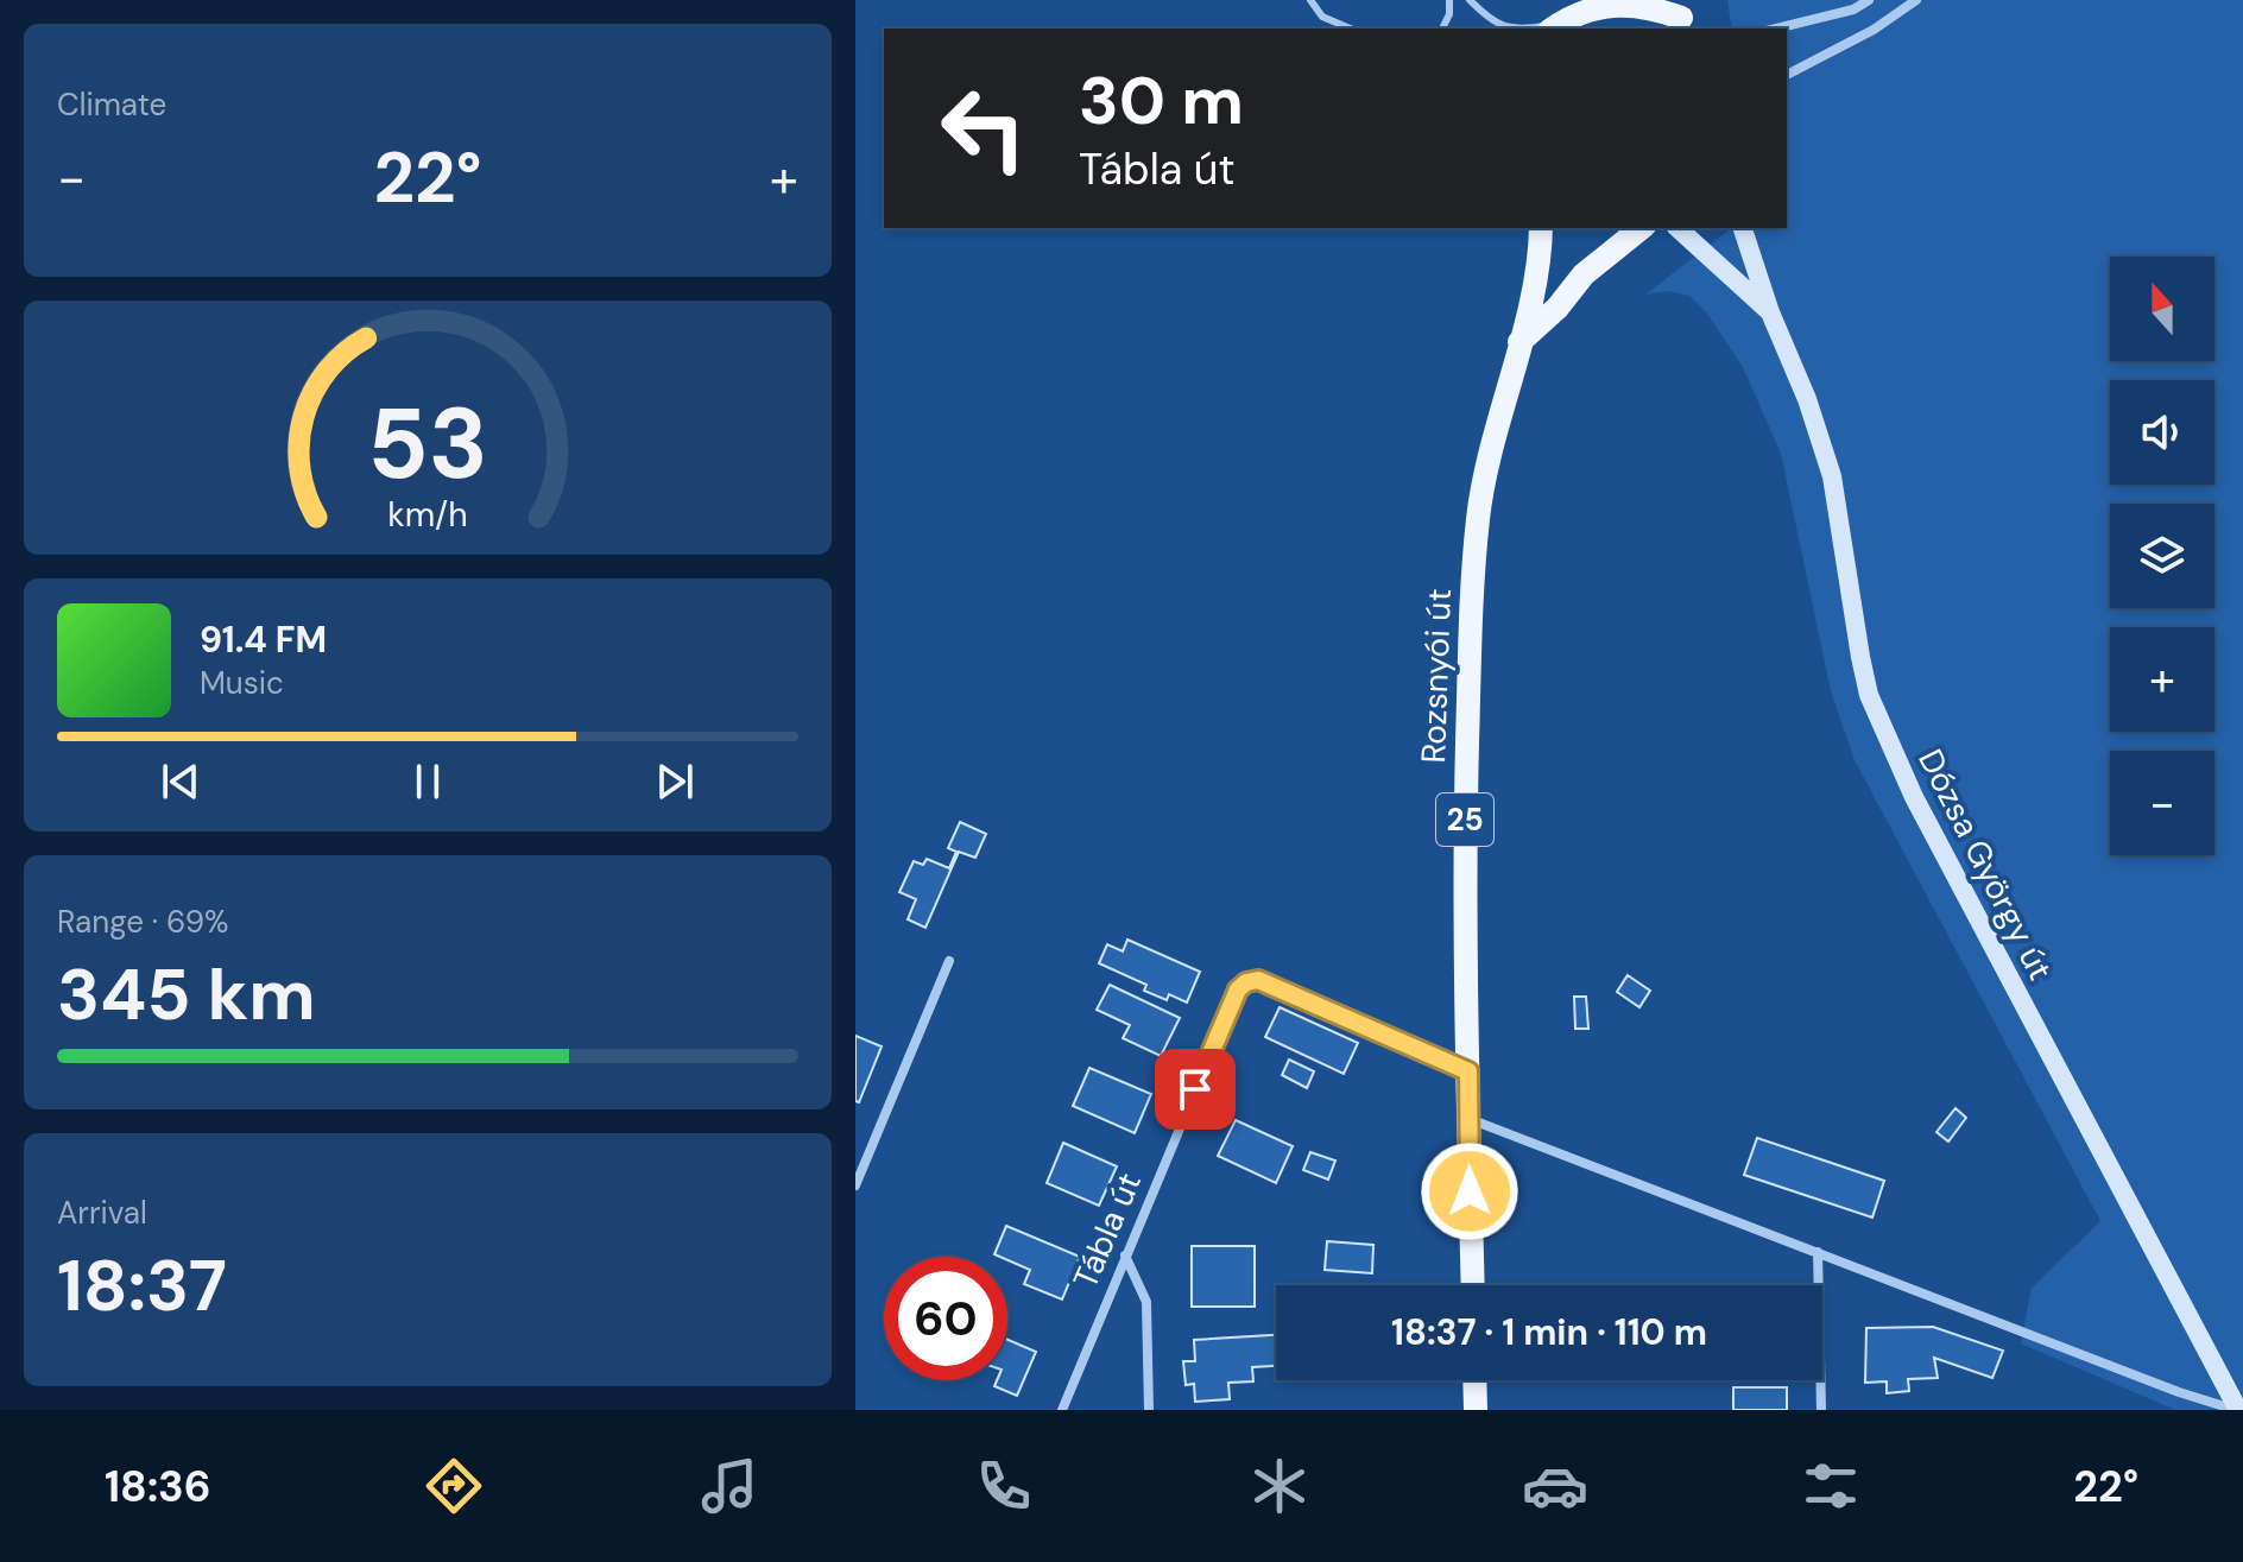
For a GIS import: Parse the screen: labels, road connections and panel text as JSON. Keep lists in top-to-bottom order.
{
  "streets": {
    "main road": ["Rozsnyói út", "25", "Dózsa György út"],
    "street": ["Tábla út"]
  },
  "crossings": [
    ["Rozsnyói út", "Tábla út"]
  ],
  "north": "top",
  "page": {
    "tile": [
      "Climate",
      ["Range · 69%", "345 km"],
      ["Arrival", "18:37"]
    ],
    "turn": ["30 m", "Tábla út"],
    "heat": ["−", "22°", "+"],
    "map_buttons": ["+", "−"],
    "song": ["91.4 FM", "Music"],
    "limit": "60",
    "trip": "18:37 · 1 min · 110 m",
    "tabs": ["18:36", "22°"],
    "gauge": ["53", "km/h"]
  }
}
